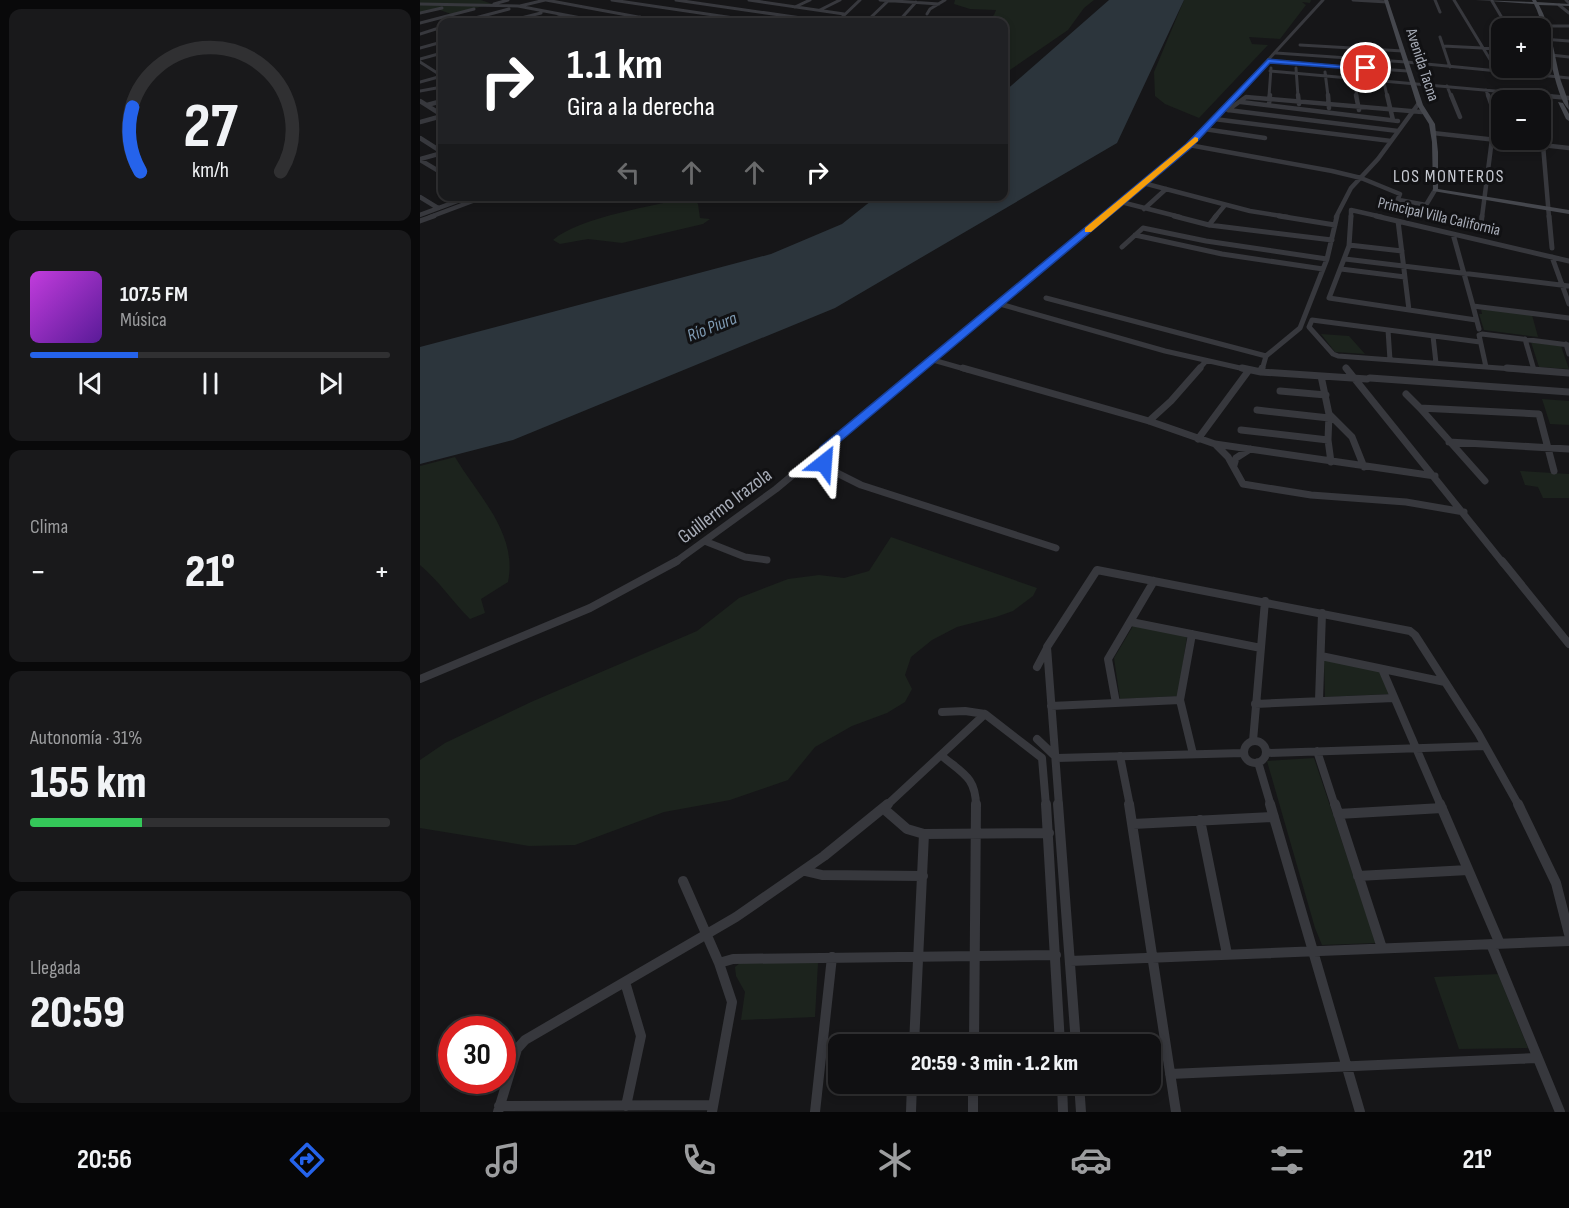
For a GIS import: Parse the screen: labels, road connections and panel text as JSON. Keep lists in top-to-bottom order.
{
  "streets": {
    "street": ["Avenida Tacna", "Principal Villa California", "Guillermo Irazola"]
  },
  "districts": ["LOS MONTEROS"],
  "water": ["Río Piura"],
  "page": {
    "map_buttons": ["+", "−"],
    "turn": ["1.1 km", "Gira a la derecha"],
    "song": ["107.5 FM", "Música"],
    "tile": [
      "Clima",
      ["Autonomía · 31%", "155 km"],
      ["Llegada", "20:59"]
    ],
    "heat": ["−", "21°", "+"],
    "limit": "30",
    "trip": "20:59 · 3 min · 1.2 km",
    "tabs": ["20:56", "21°"],
    "gauge": ["27", "km/h"]
  }
}
